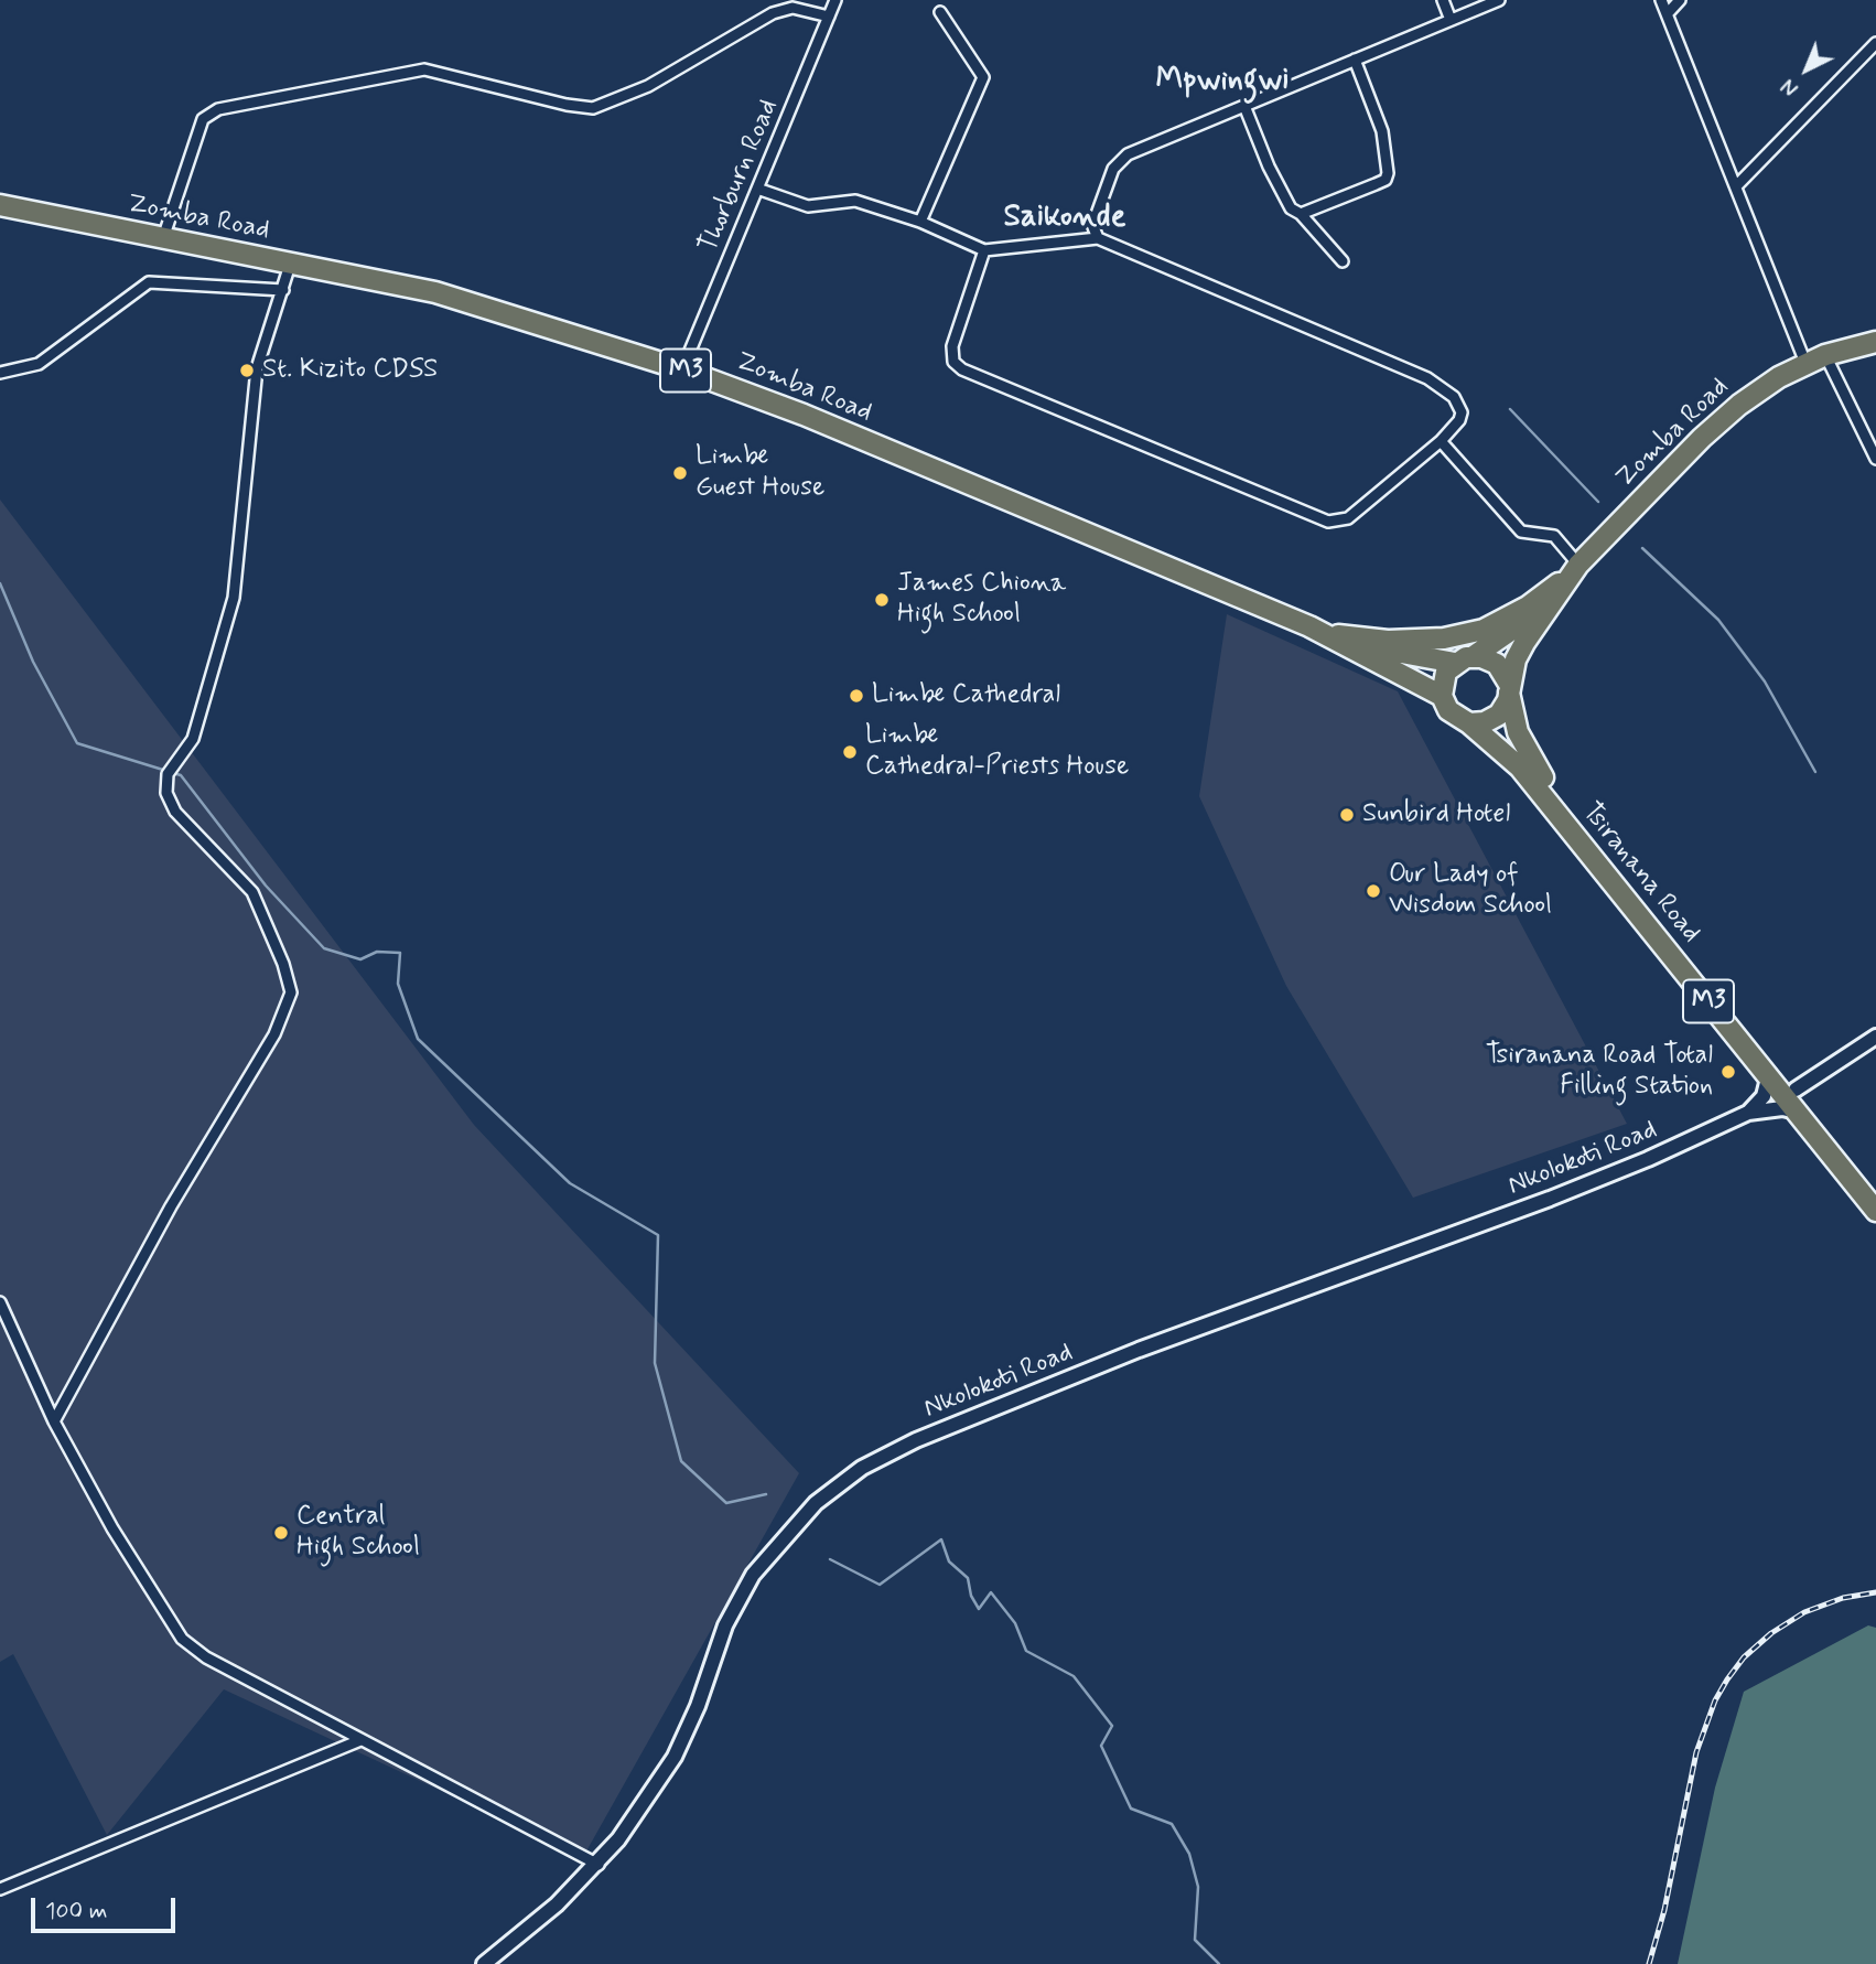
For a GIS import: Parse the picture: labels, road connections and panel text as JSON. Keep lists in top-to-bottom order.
{
  "streets": {
    "highway": ["Zomba Road", "M3", "Tsiranana Road"],
    "main road": ["Nkolokoti Road"],
    "street": ["Thorburn Road"]
  },
  "crossings": [
    ["Thorburn Road", "Zomba Road"],
    ["Zomba Road", "M3"],
    ["Zomba Road", "Tsiranana Road"],
    ["M3", "Tsiranana Road"],
    ["Tsiranana Road", "Nkolokoti Road"]
  ],
  "districts": ["Mpwingwi", "Saikonde"],
  "places": [
    "St. Kizito CDSS",
    "Limbe Guest House",
    "James Chiona High School",
    "Limbe Cathedral",
    "Limbe Cathedral-Priests House",
    "Sunbird Hotel",
    "Our Lady of Wisdom School",
    "Tsiranana Road Total Filling Station",
    "Central High School"
  ],
  "scale_bar": "100 m",
  "north": "bottom left"
}
